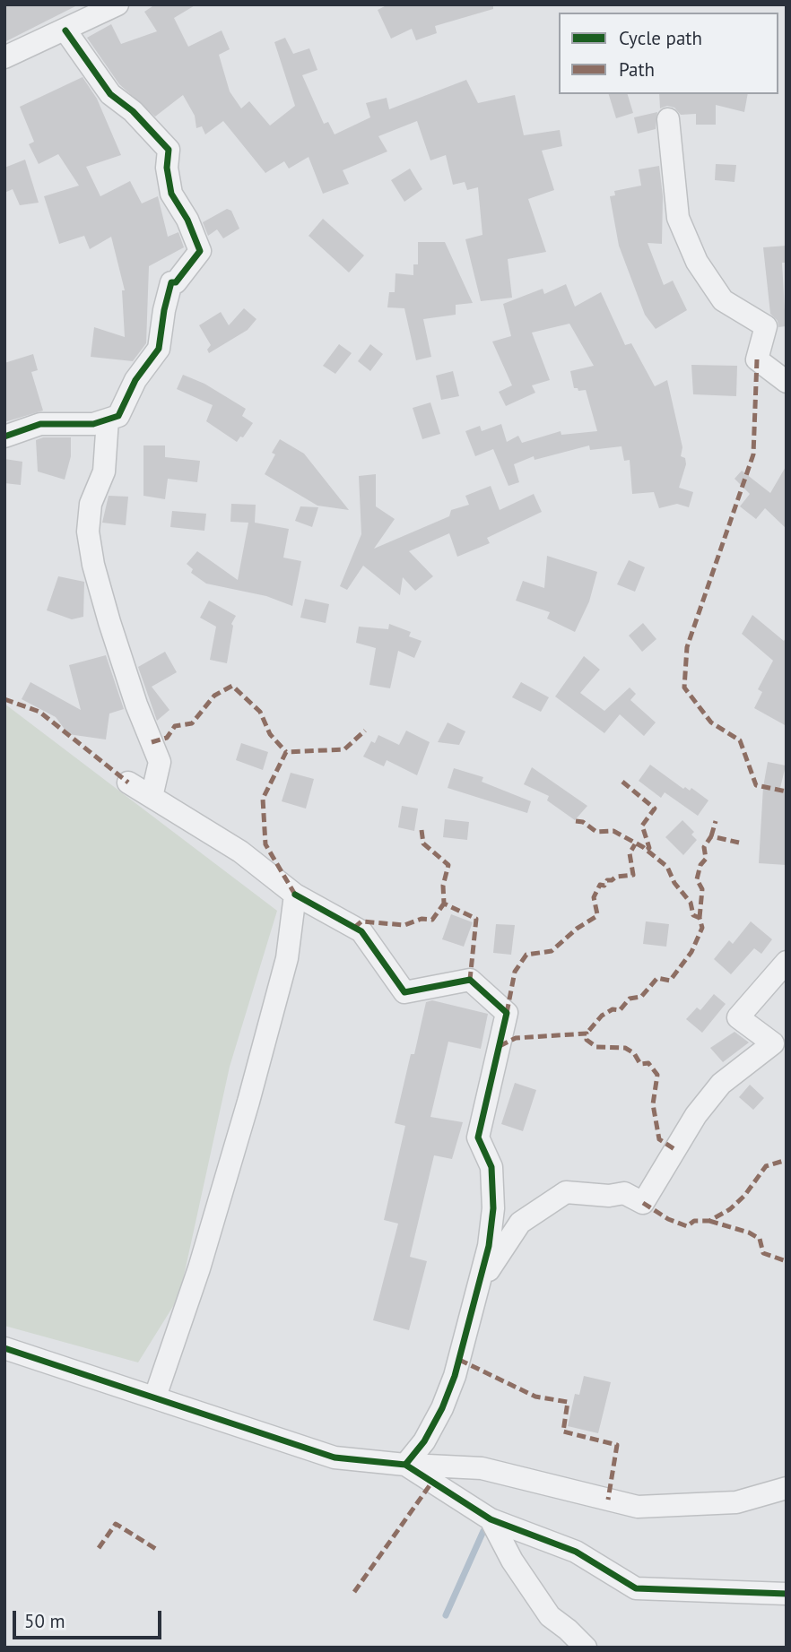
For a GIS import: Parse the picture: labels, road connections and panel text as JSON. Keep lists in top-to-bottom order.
{
  "legend": ["Cycle path", "Path"],
  "scale_bar": "50 m"
}
